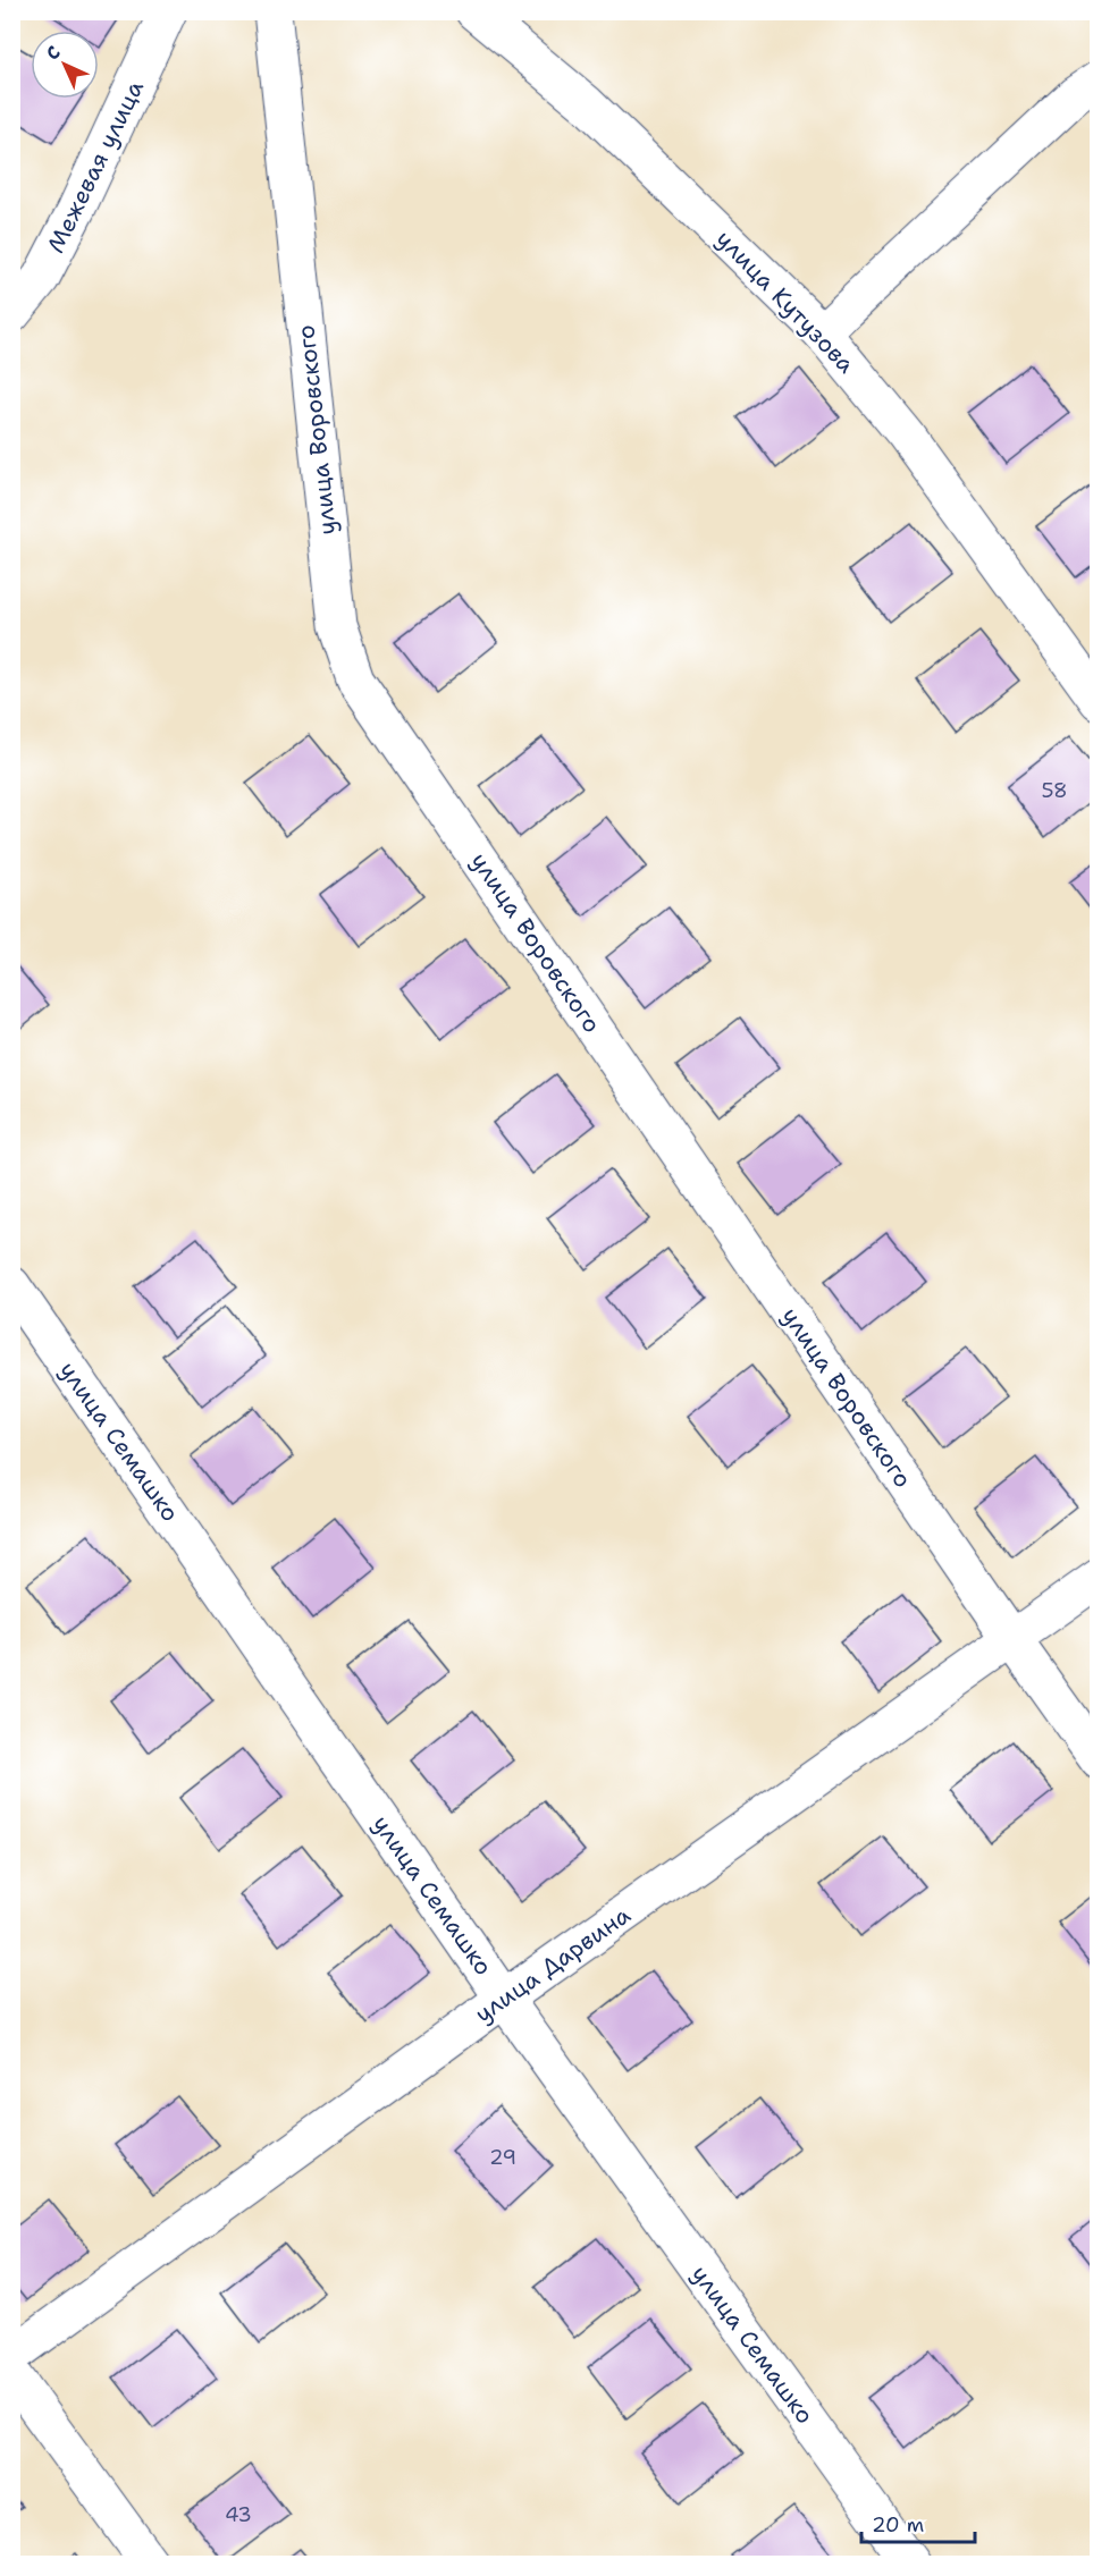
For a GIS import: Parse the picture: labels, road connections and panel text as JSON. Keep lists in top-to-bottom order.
{
  "streets": {
    "street": [
      "Межевая улица",
      "улица Кутузова",
      "улица Воровского",
      "улица Семашко",
      "улица Дарвина"
    ]
  },
  "crossings": [
    ["улица Воровского", "улица Дарвина"],
    ["улица Семашко", "улица Дарвина"]
  ],
  "house_numbers": ["58", "29", "43"],
  "scale_bar": "20 m",
  "north": "top left"
}
